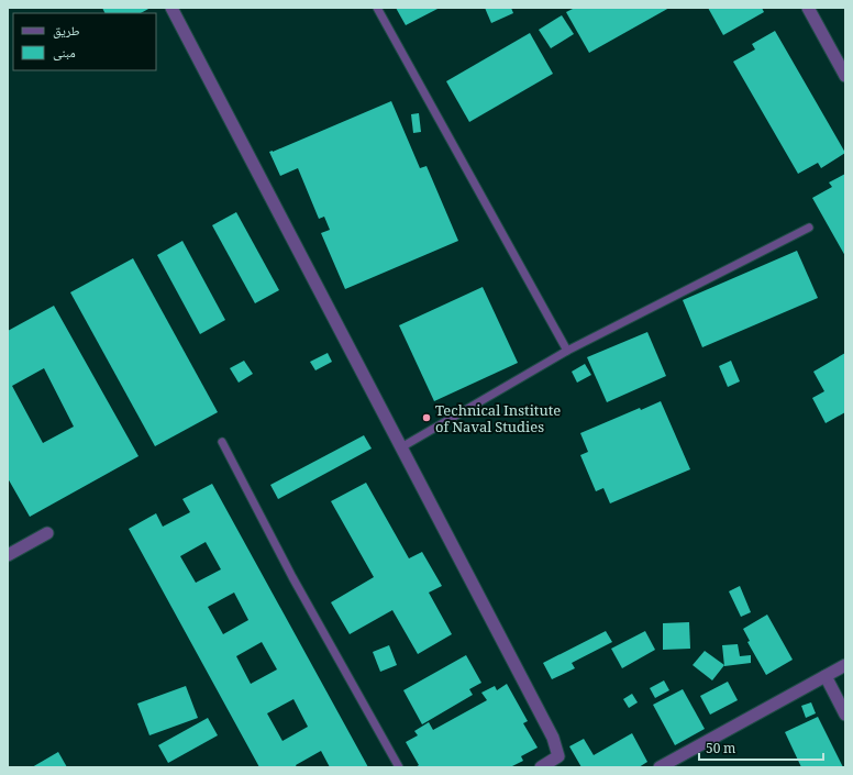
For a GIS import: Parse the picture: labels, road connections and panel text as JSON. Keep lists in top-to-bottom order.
{
  "places": ["Technical Institute of Naval Studies"],
  "legend": ["طريق", "مبنى"],
  "scale_bar": "50 m"
}
